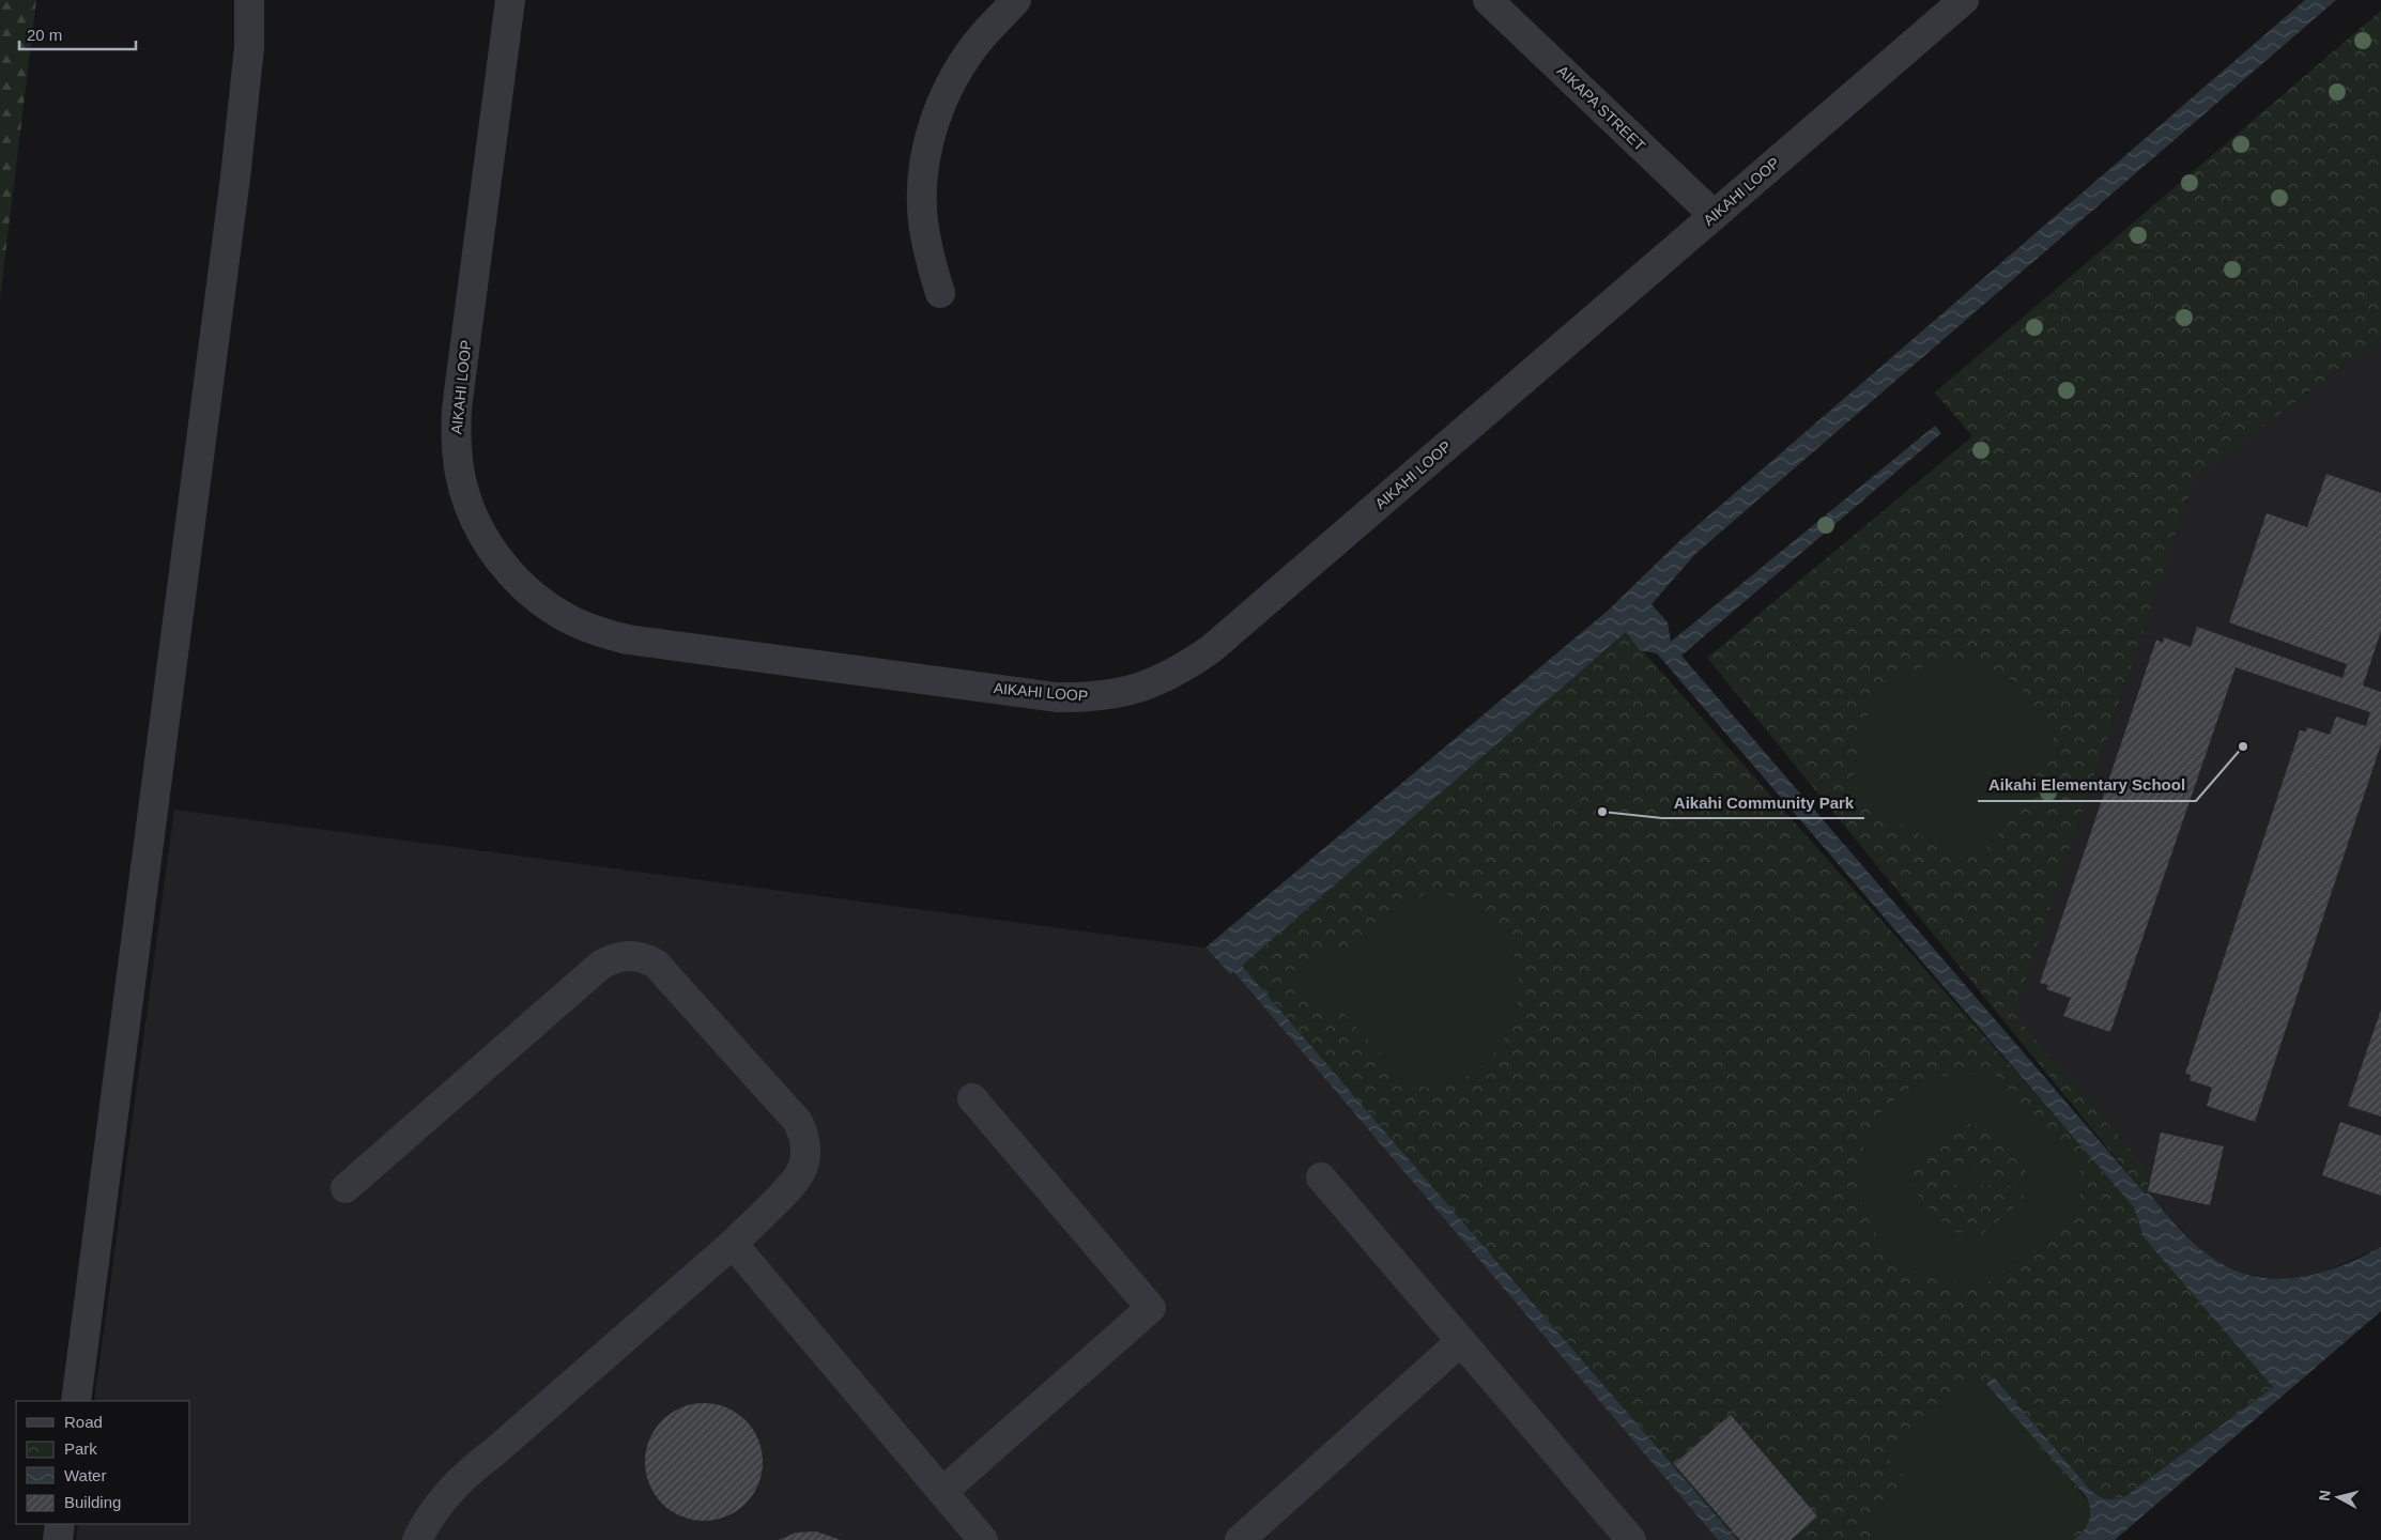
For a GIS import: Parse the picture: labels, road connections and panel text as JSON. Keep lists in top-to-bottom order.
{
  "streets": {
    "street": ["AIKAPA STREET", "AIKAHI LOOP"]
  },
  "crossings": [
    ["AIKAPA STREET", "AIKAHI LOOP"]
  ],
  "places": ["Aikahi Elementary School", "Aikahi Community Park"],
  "legend": [
    "Road",
    "Park",
    "Water",
    "Building"
  ],
  "scale_bar": "20 m",
  "north": "left"
}
